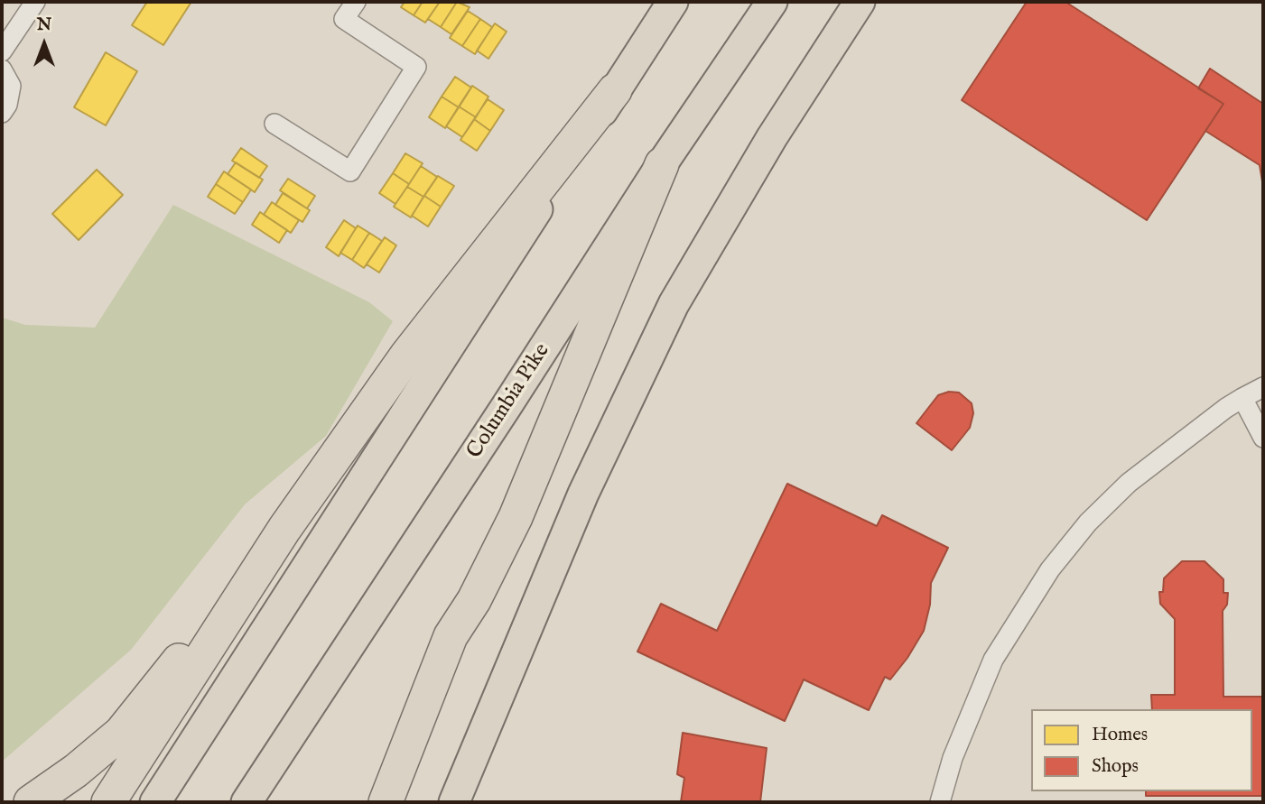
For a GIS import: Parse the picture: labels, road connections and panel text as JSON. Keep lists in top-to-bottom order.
{
  "streets": {
    "highway": ["Columbia Pike"]
  },
  "legend": ["Homes", "Shops"],
  "north": "top"
}
